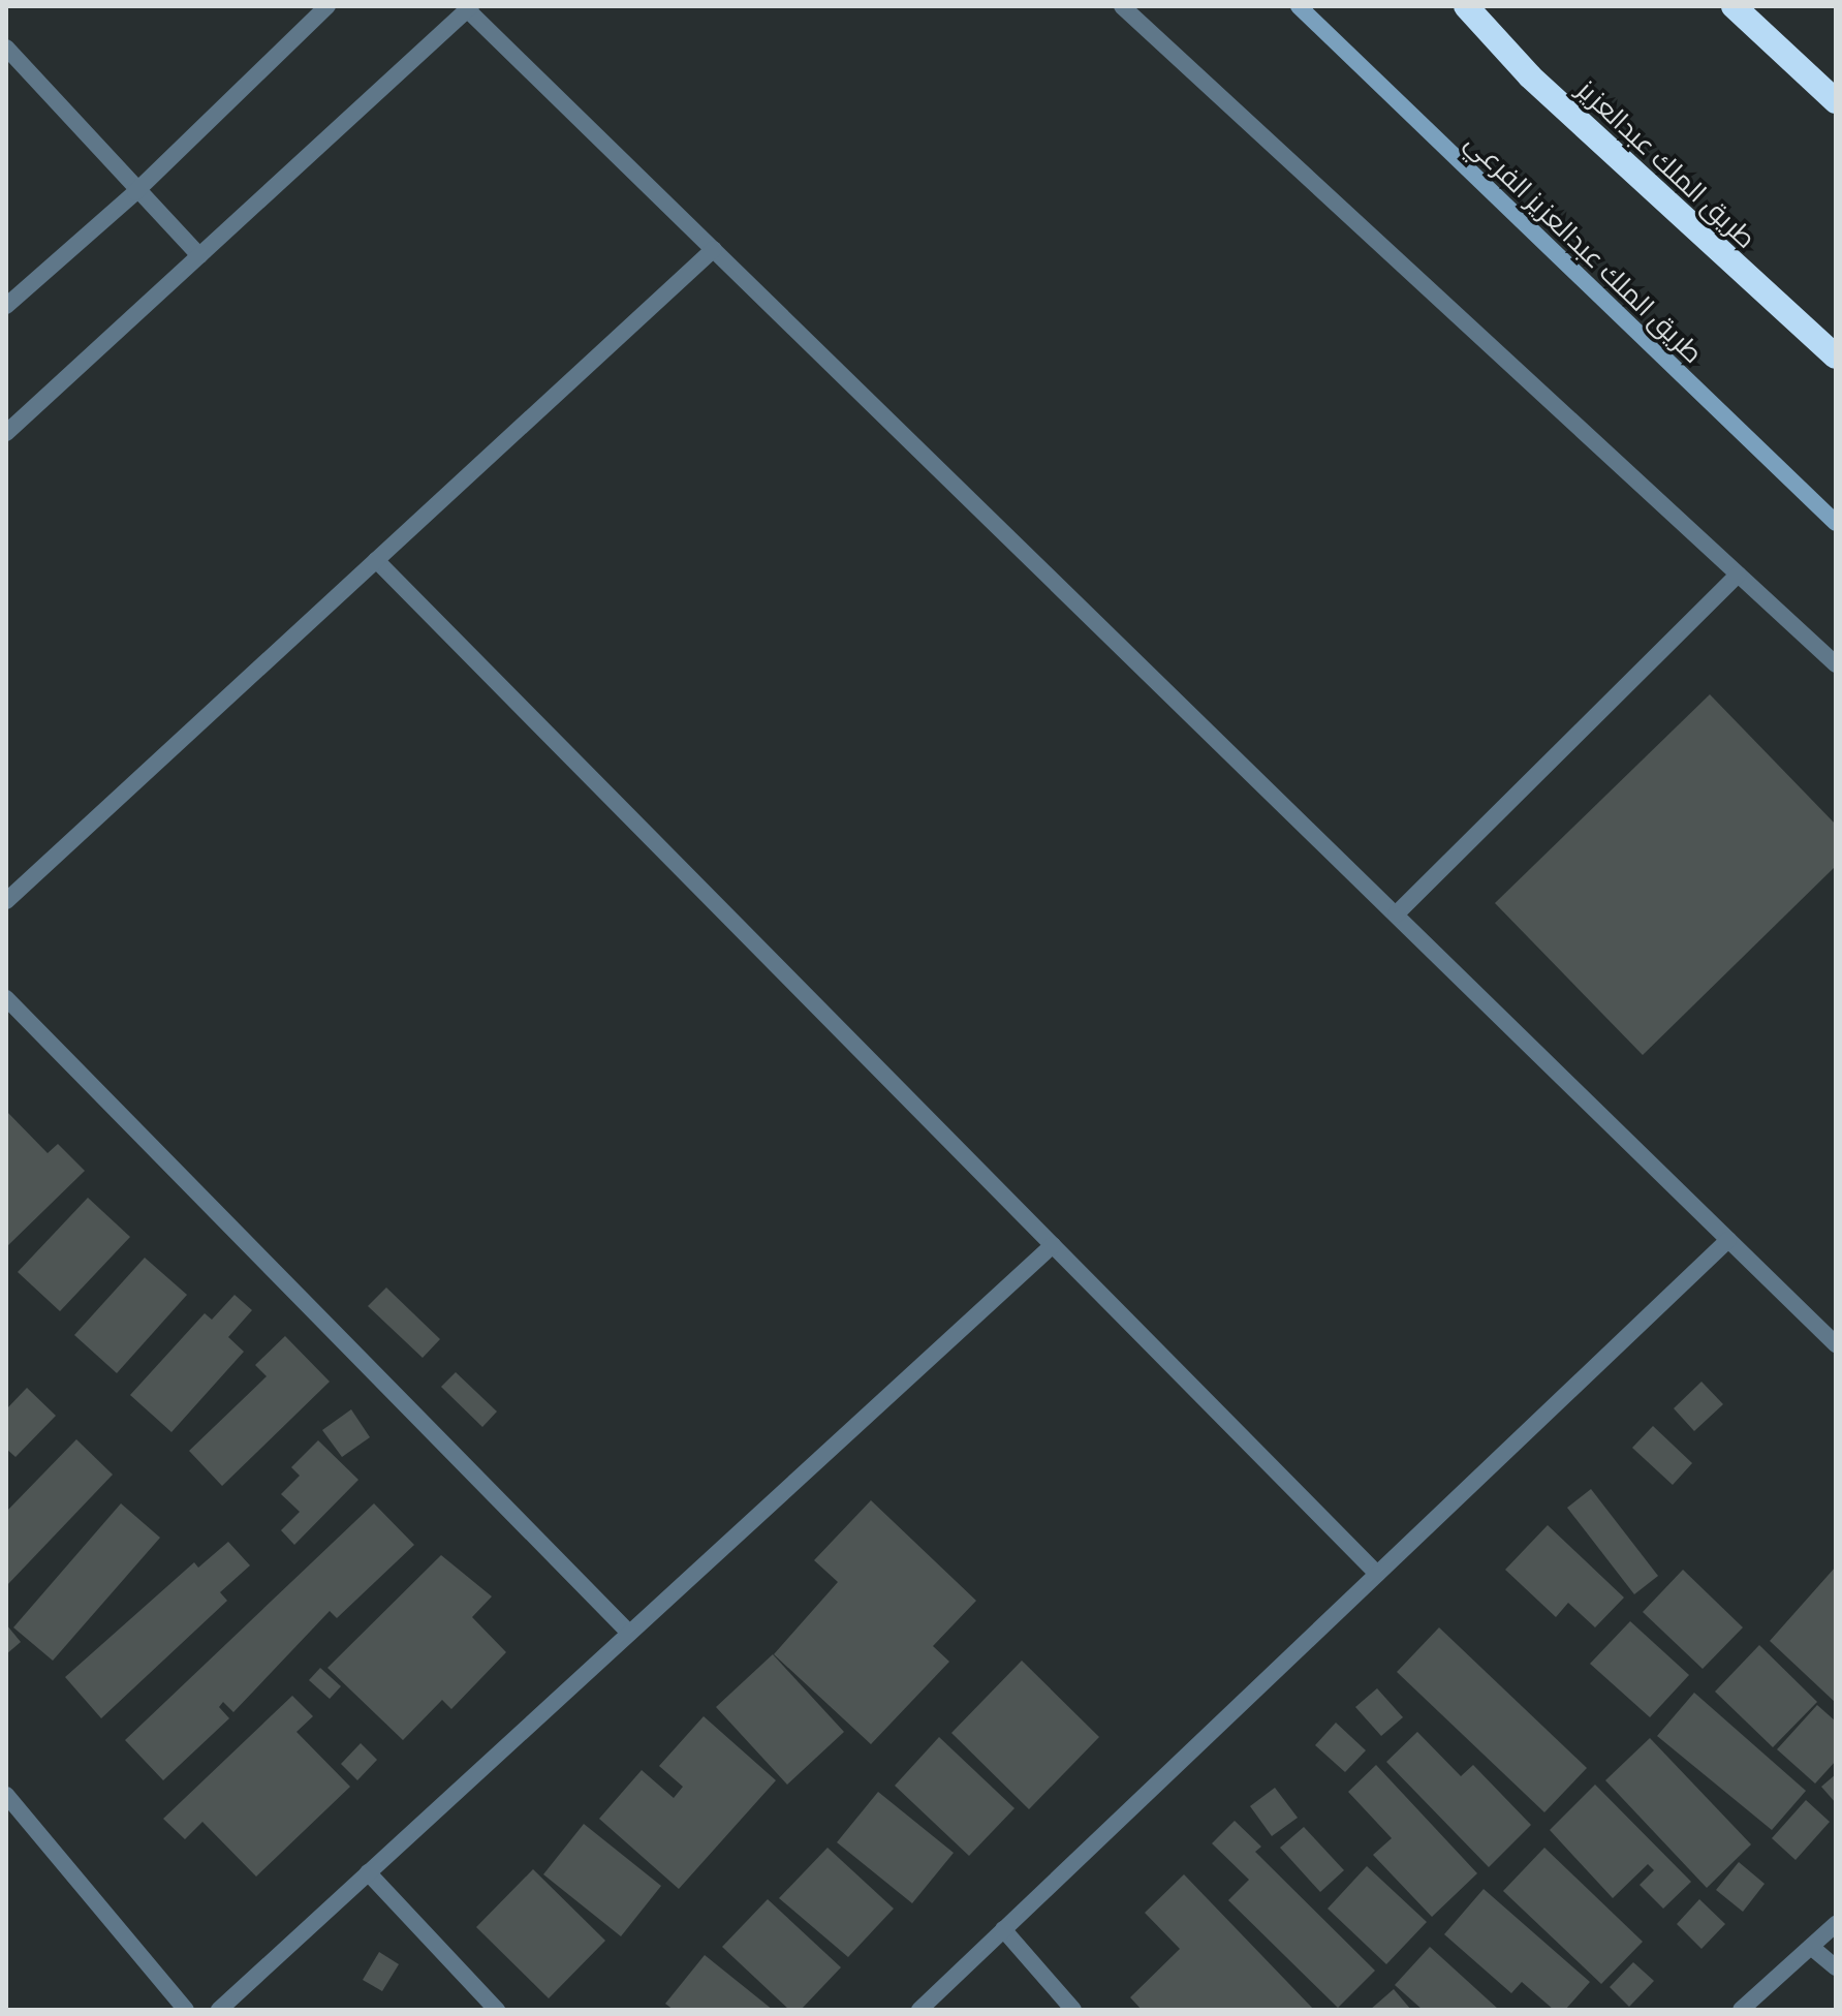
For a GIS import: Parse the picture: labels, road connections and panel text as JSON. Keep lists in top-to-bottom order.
{
  "streets": {
    "highway": ["طريق الملك عبدالعزيز"],
    "main road": ["طريق الملك عبدالعزيز الفرعي"]
  }
}
